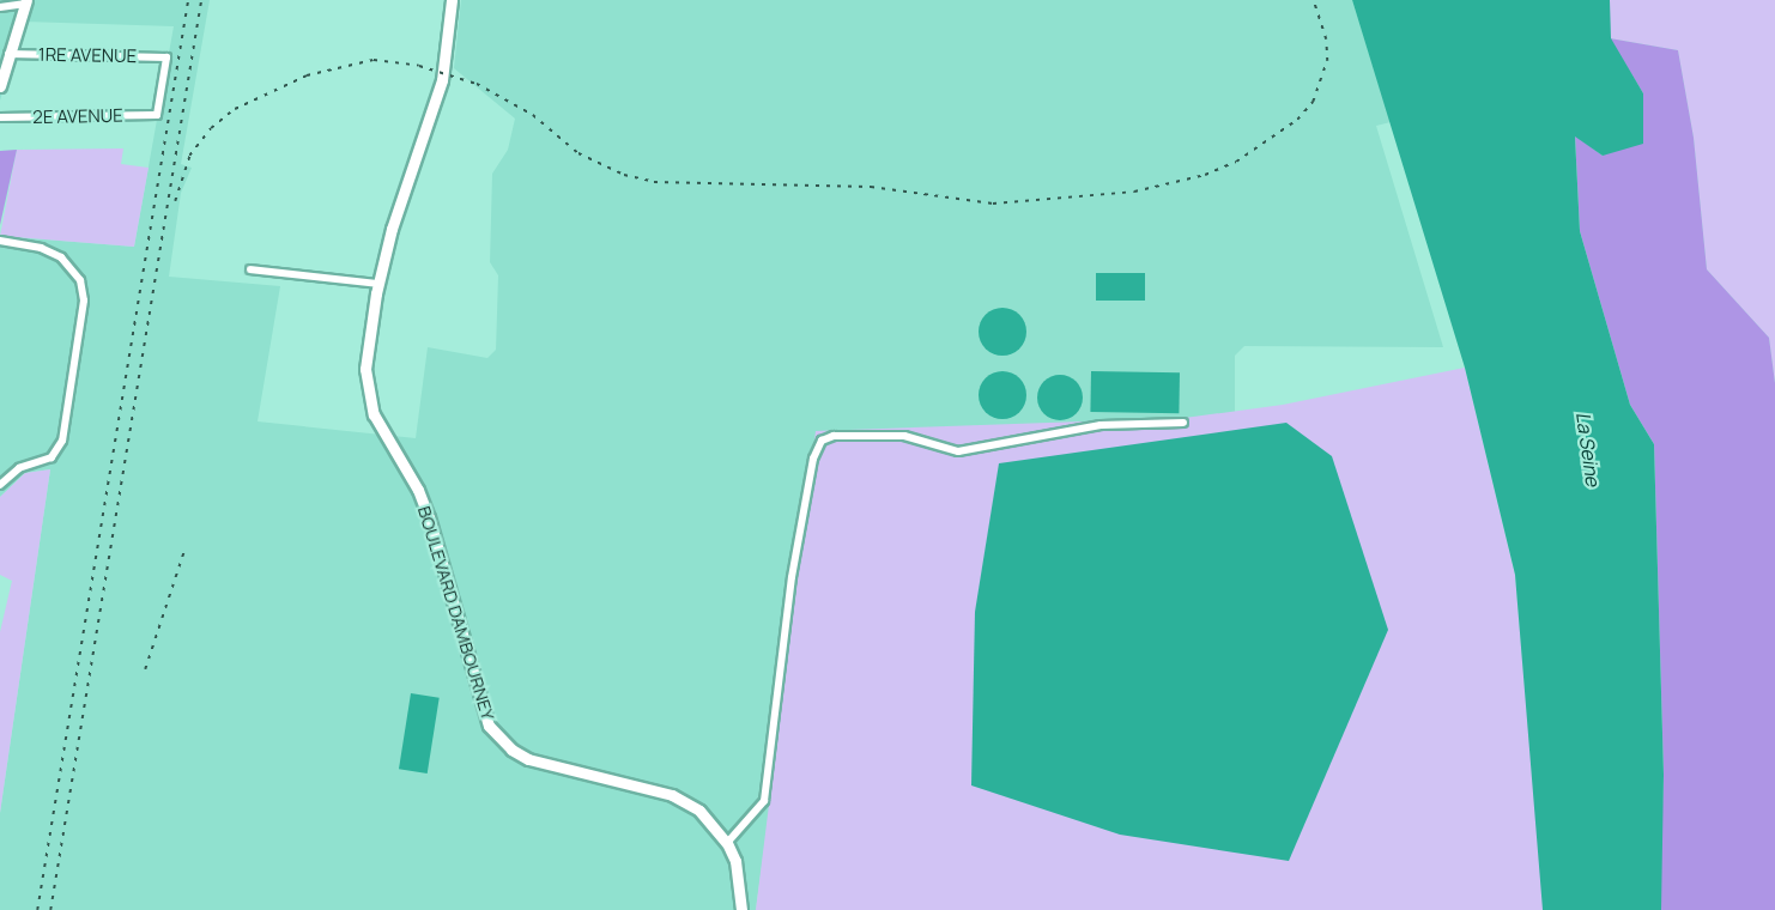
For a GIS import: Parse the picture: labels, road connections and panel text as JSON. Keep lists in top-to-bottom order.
{
  "streets": {
    "street": ["1RE AVENUE", "2E AVENUE", "BOULEVARD DAMBOURNEY"]
  },
  "crossings": [
    ["1RE AVENUE", "2E AVENUE"]
  ],
  "water": ["La Seine"]
}
